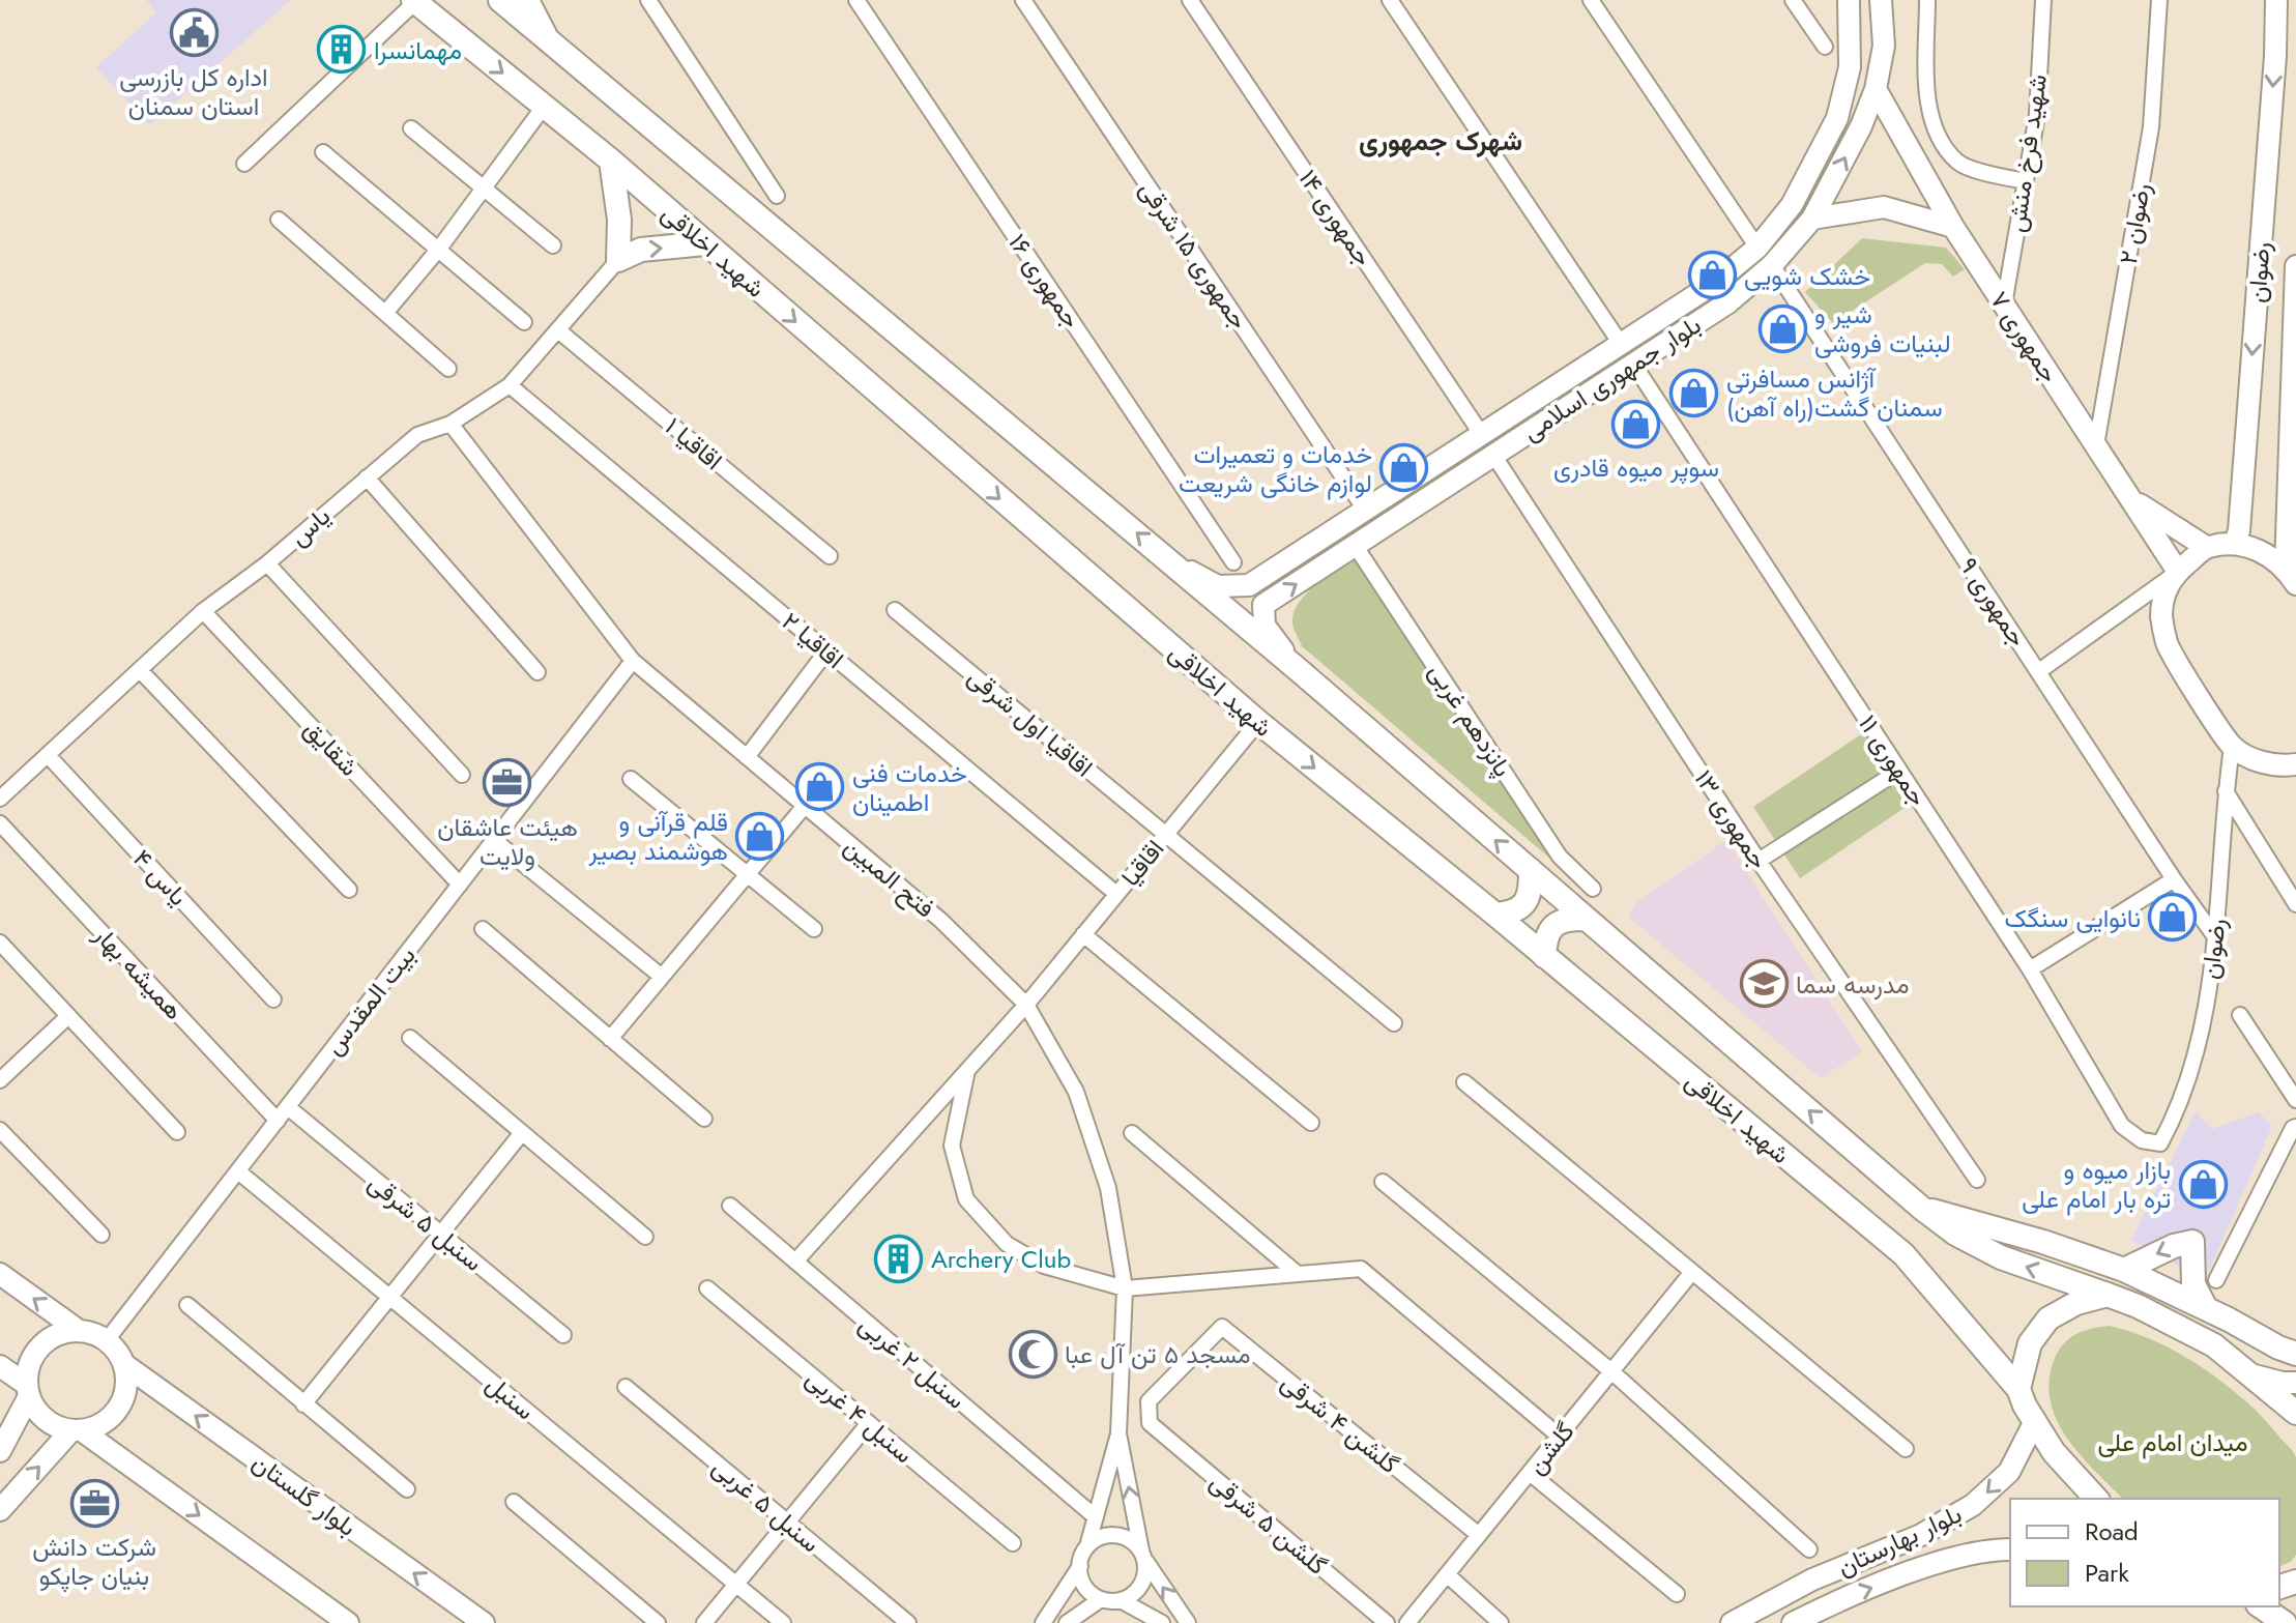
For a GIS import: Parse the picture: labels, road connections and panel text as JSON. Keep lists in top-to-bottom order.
{
  "streets": {
    "main road": ["شهید اخلاقی"],
    "street": [
      "شهید فرخ منش",
      "جمهوری ۱۴",
      "رضوان ۲",
      "جمهوری ۱۵ شرقی",
      "رضوان",
      "جمهوری ۱۶",
      "جمهوری ۷",
      "بلوار جمهوری اسلامی",
      "اقاقیا ۱",
      "یاس",
      "جمهوری ۹",
      "اقاقیا ۲",
      "پانزدهم غربی",
      "اقاقیا اول شرقی",
      "شقایق",
      "جمهوری ۱۱",
      "جمهوری ۱۳",
      "اقاقیا",
      "یاس ۴",
      "فتح المبین",
      "همیشه بهار",
      "بیت المقدس",
      "سنبل ۵ شرقی",
      "سنبل ۲ غربی",
      "سنبل",
      "سنبل ۴ غربی",
      "گلشن ۴ شرقی",
      "گلشن",
      "بلوار گلستان",
      "سنبل ۵ غربی",
      "گلشن ۵ شرقی",
      "بلوار بهارستان"
    ]
  },
  "crossings": [
    ["شهید فرخ منش", "جمهوری ۷"],
    ["جمهوری ۱۴", "بلوار جمهوری اسلامی"],
    ["رضوان ۲", "جمهوری ۷"],
    ["شهید اخلاقی", "اقاقیا"],
    ["شهید اخلاقی", "بلوار بهارستان"],
    ["جمهوری ۱۵ شرقی", "بلوار جمهوری اسلامی"],
    ["رضوان", "جمهوری ۹"],
    ["رضوان", "جمهوری ۱۱"],
    ["جمهوری ۷", "بلوار جمهوری اسلامی"],
    ["بلوار جمهوری اسلامی", "جمهوری ۹"],
    ["بلوار جمهوری اسلامی", "پانزدهم غربی"],
    ["بلوار جمهوری اسلامی", "جمهوری ۱۱"],
    ["بلوار جمهوری اسلامی", "جمهوری ۱۳"],
    ["اقاقیا ۱", "یاس"],
    ["یاس", "اقاقیا ۲"],
    ["یاس", "شقایق"],
    ["یاس", "یاس ۴"],
    ["یاس", "فتح المبین"],
    ["اقاقیا ۲", "اقاقیا"],
    ["اقاقیا اول شرقی", "اقاقیا"],
    ["شقایق", "بیت المقدس"],
    ["اقاقیا", "فتح المبین"],
    ["اقاقیا", "سنبل ۲ غربی"],
    ["فتح المبین", "بیت المقدس"],
    ["همیشه بهار", "بیت المقدس"],
    ["بیت المقدس", "سنبل ۵ شرقی"],
    ["بیت المقدس", "سنبل"],
    ["بیت المقدس", "بلوار گلستان"],
    ["گلشن ۴ شرقی", "گلشن"],
    ["گلشن ۴ شرقی", "گلشن ۵ شرقی"]
  ],
  "districts": ["شهرک جمهوری"],
  "parks": ["میدان امام علی"],
  "places": {
    "public building": ["اداره کل بازرسی استان سمنان"],
    "building": ["مهمانسرا", "Archery Club"],
    "shop": [
      "خشک شویی",
      "شیر و لبنیات فروشی",
      "آژانس مسافرتی سمنان گشت(راه آهن)",
      "سوپر میوه قادری",
      "خدمات و تعمیرات لوازم خانگی شریعت",
      "خدمات فنی اطمینان",
      "قلم قرآنی و هوشمند بصیر",
      "نانوایی سنگک",
      "بازار میوه و تره بار امام علی"
    ],
    "office": ["هیئت عاشقان ولایت", "شرکت دانش بنیان جاپکو"],
    "school or university": ["مدرسه سما"],
    "mosque": ["مسجد ۵ تن آل عبا"]
  },
  "legend": ["Road", "Park"]
}
